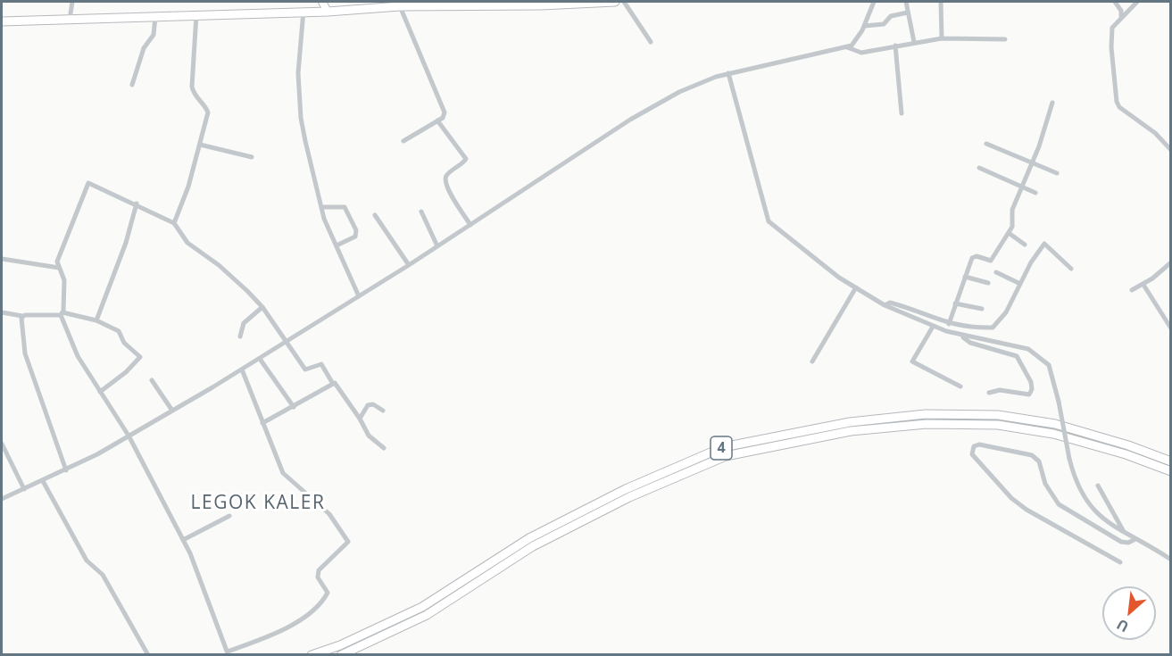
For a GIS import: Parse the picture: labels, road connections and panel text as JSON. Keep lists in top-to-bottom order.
{
  "streets": {
    "highway": ["4"]
  },
  "districts": ["LEGOK KALER"],
  "north": "bottom left"
}
